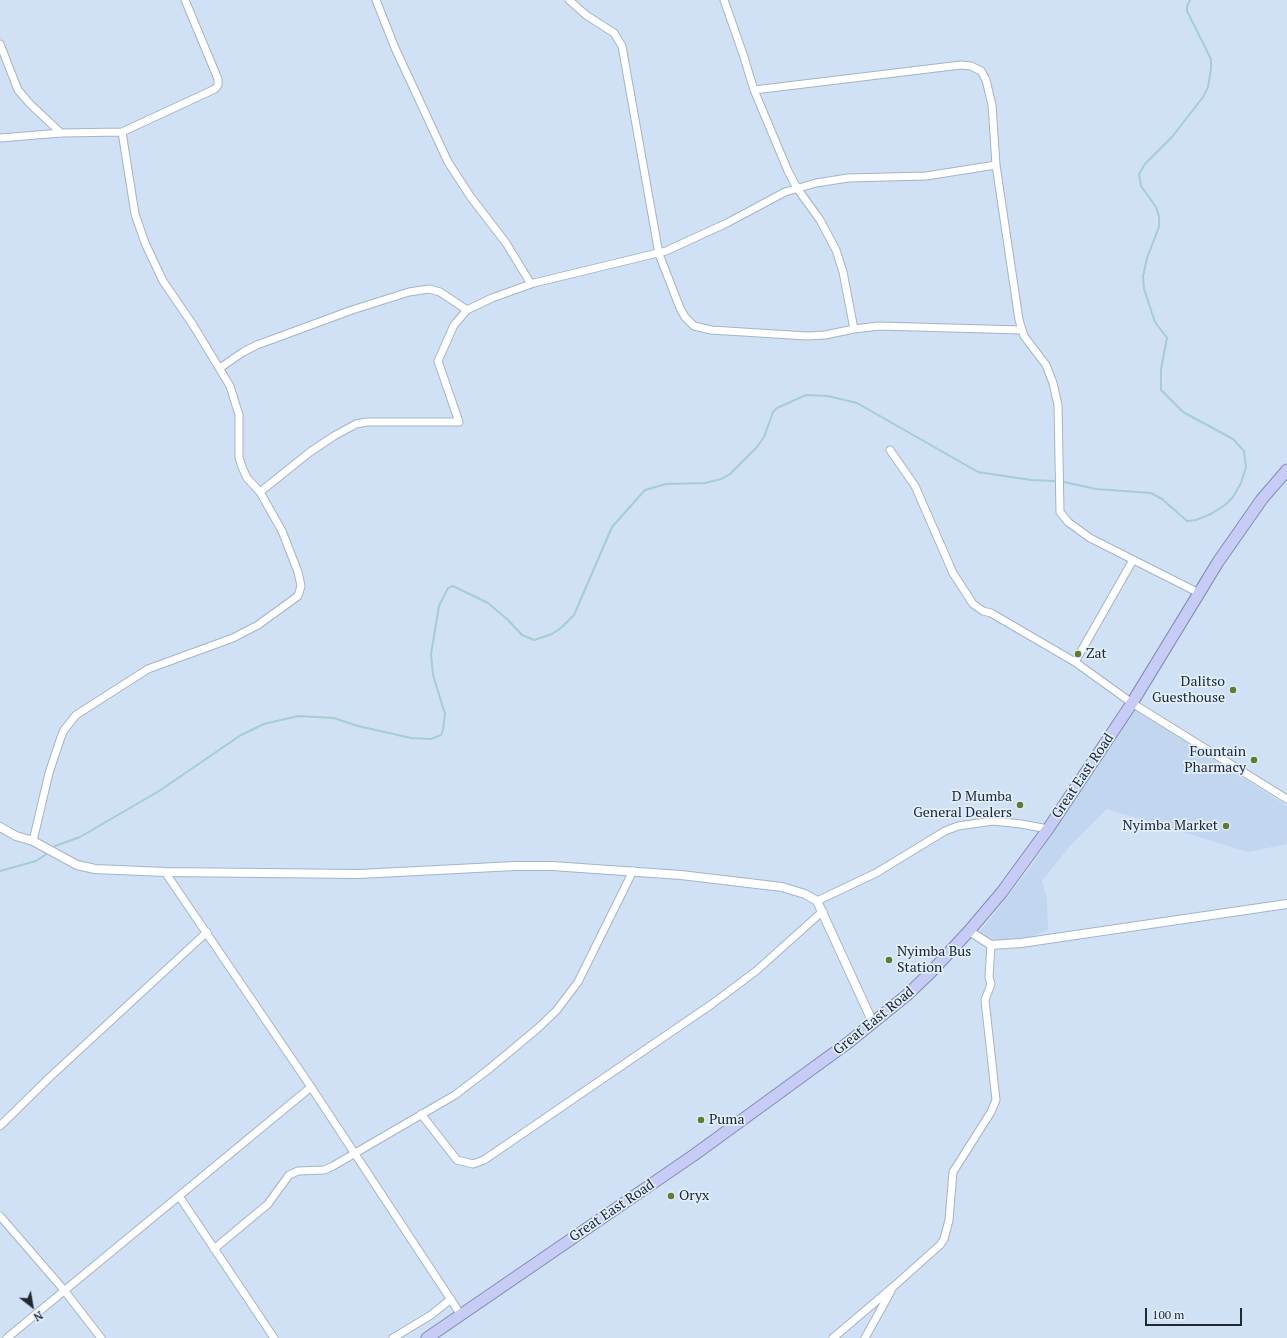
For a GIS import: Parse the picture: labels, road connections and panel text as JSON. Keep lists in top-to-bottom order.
{
  "streets": {
    "highway": ["Great East Road"]
  },
  "places": [
    "Zat",
    "Dalitso Guesthouse",
    "Fountain Pharmacy",
    "D Mumba General Dealers",
    "Nyimba Market",
    "Nyimba Bus Station",
    "Puma",
    "Oryx"
  ],
  "scale_bar": "100 m",
  "north": "bottom right"
}
